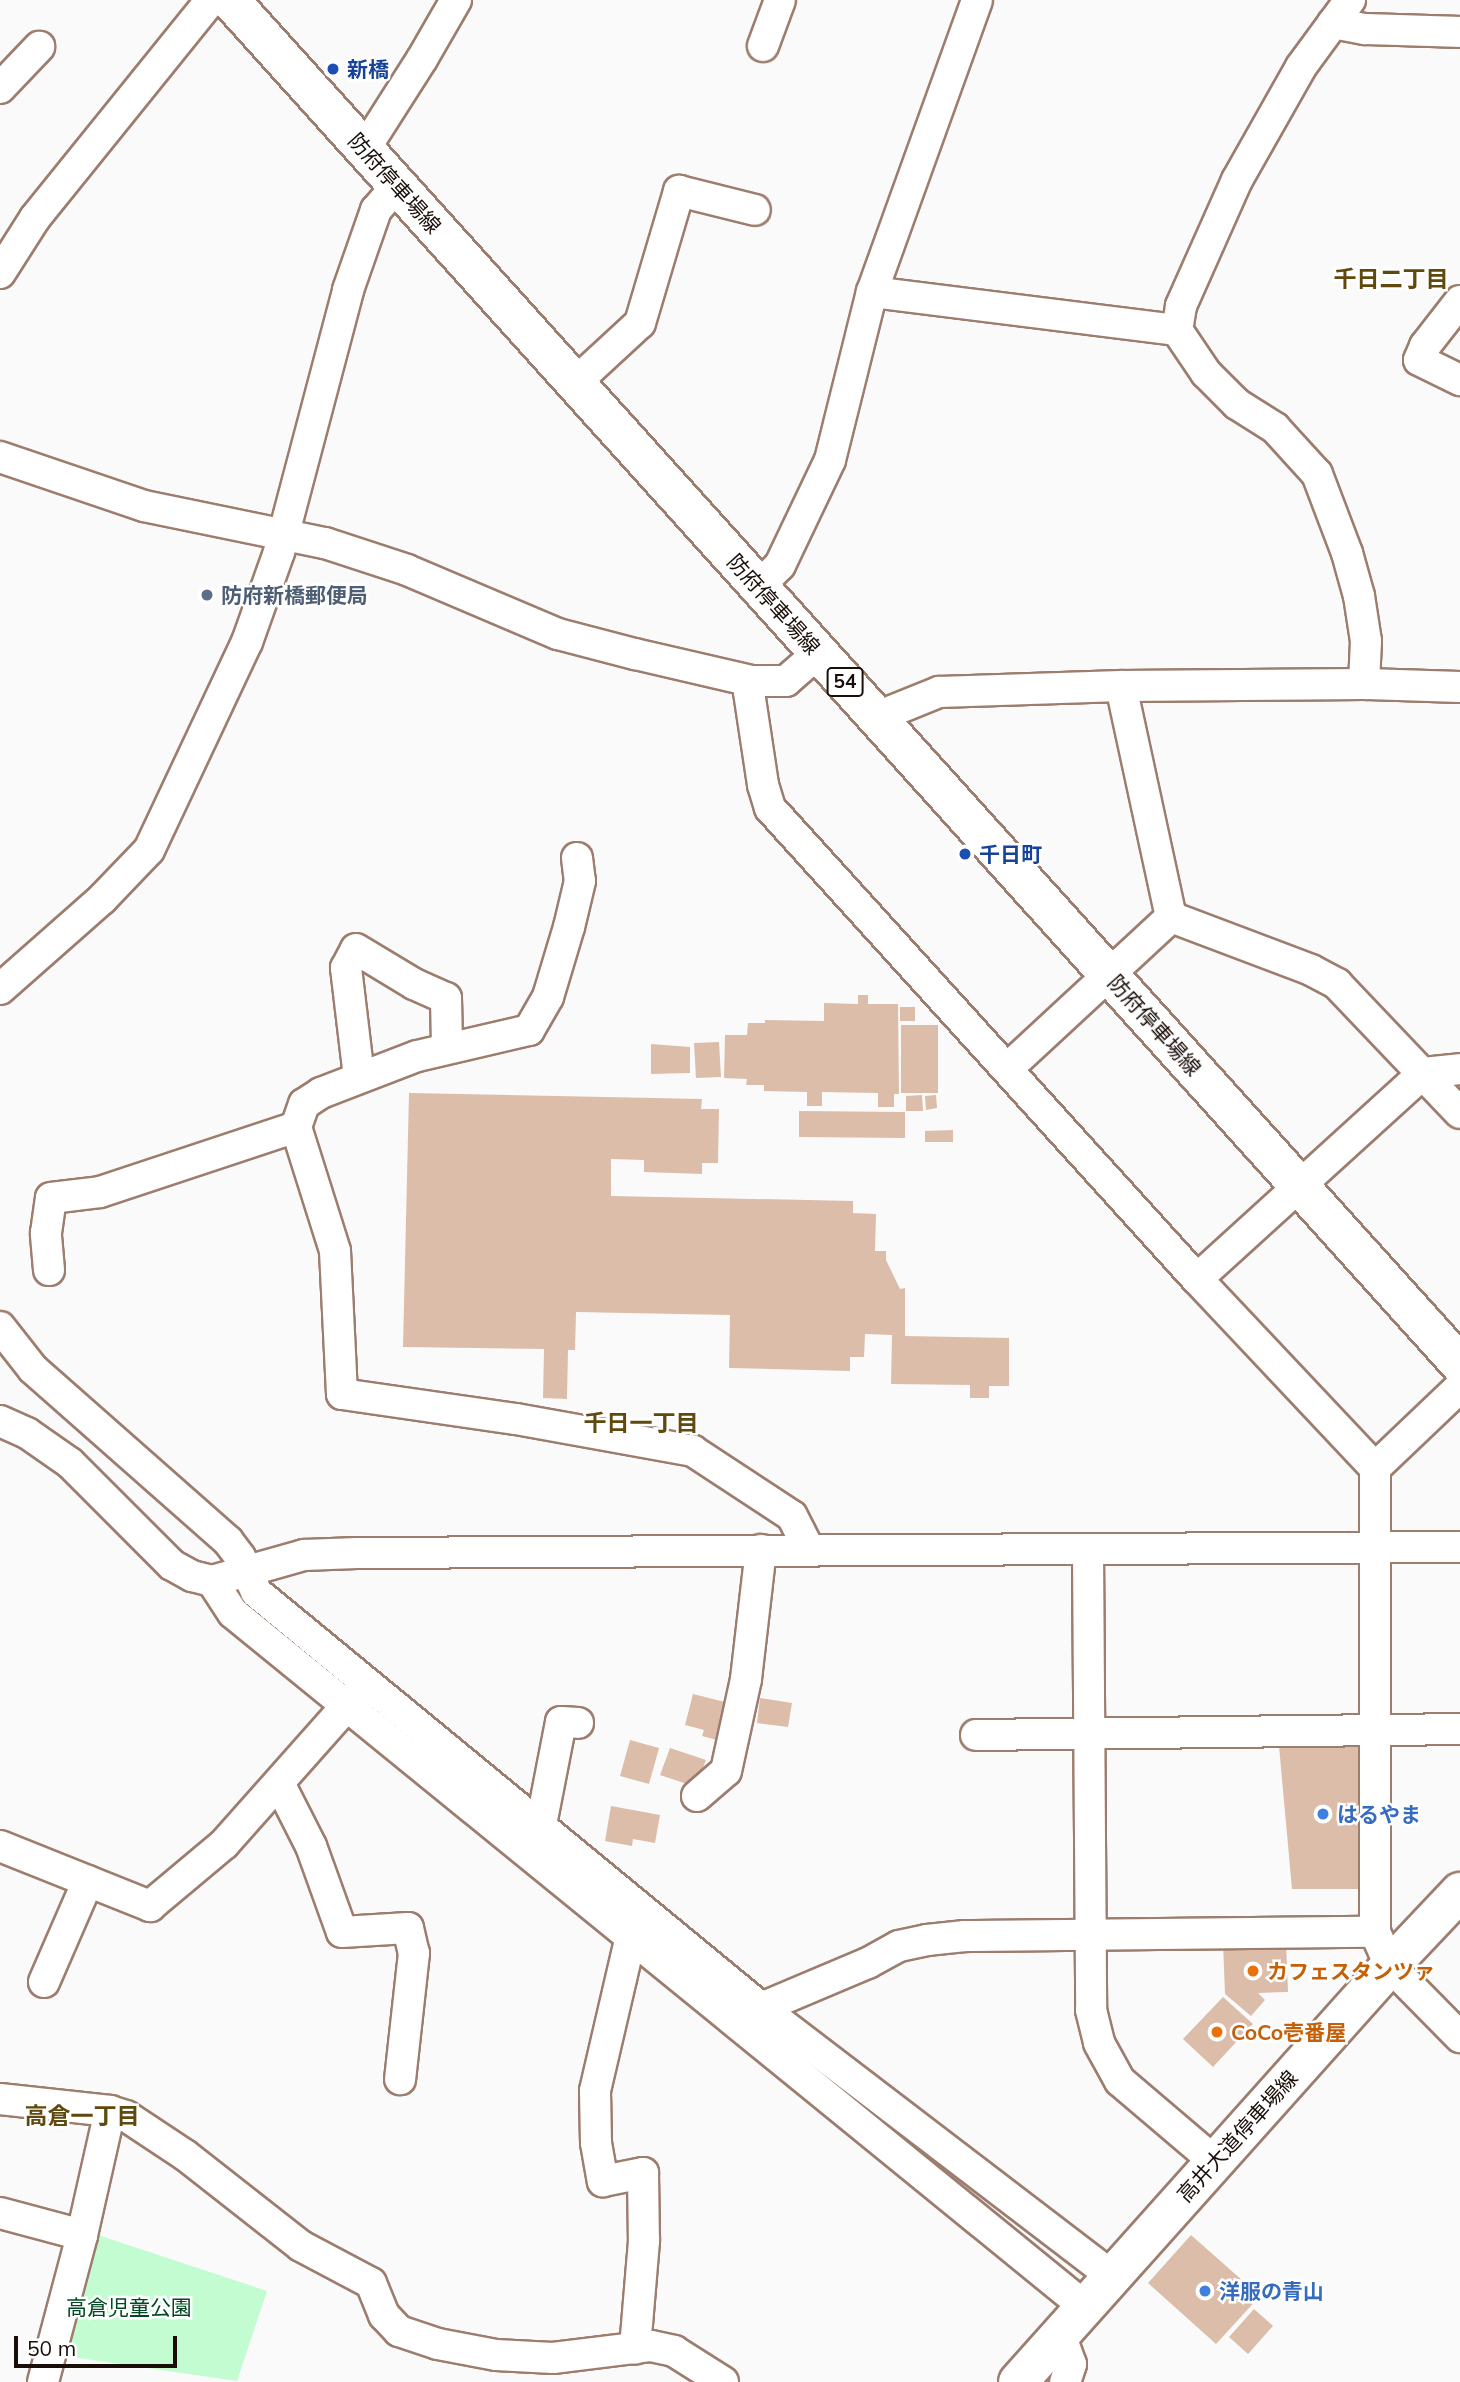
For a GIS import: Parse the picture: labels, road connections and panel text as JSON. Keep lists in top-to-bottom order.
{
  "streets": {
    "main road": ["防府停車場線", "54", "高井大道停車場線"]
  },
  "districts": ["千日二丁目", "千日一丁目", "高倉一丁目"],
  "parks": ["高倉児童公園"],
  "places": [
    "新橋",
    "防府新橋郵便局",
    "千日町",
    "はるやま",
    "カフェスタンツァ",
    "CoCo壱番屋",
    "洋服の青山"
  ],
  "scale_bar": "50 m"
}
